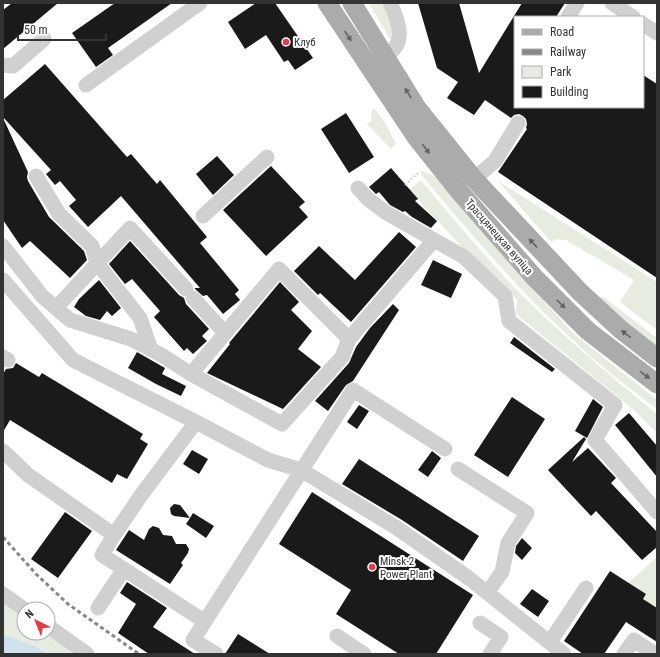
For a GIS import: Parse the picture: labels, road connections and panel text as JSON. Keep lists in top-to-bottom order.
{
  "streets": {
    "main road": ["Трасцянецкая вуліца"]
  },
  "places": ["Клуб", "Minsk-2 Power Plant"],
  "legend": [
    "Road",
    "Railway",
    "Park",
    "Building"
  ],
  "scale_bar": "50 m",
  "north": "top left"
}
